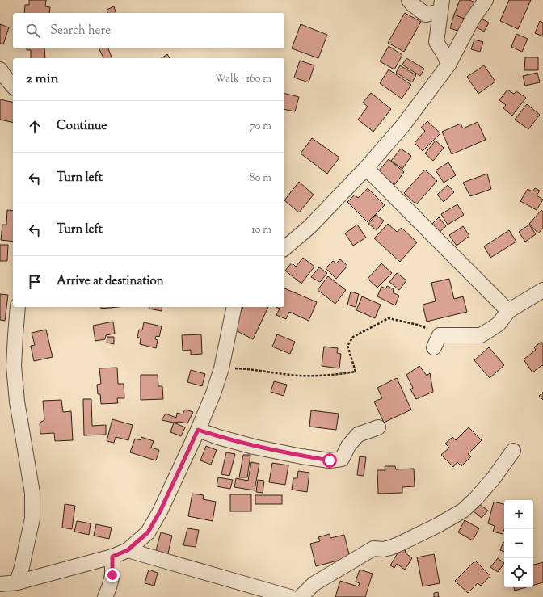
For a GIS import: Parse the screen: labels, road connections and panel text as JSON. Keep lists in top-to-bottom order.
{
  "page": {
    "search": "Search here",
    "heading": ["2 min", "Walk · 160 m"],
    "list": [
      ["Continue", "70 m"],
      ["Turn left", "80 m"],
      ["Turn left", "10 m"],
      "Arrive at destination"
    ],
    "map_buttons": ["+", "−"]
  }
}
